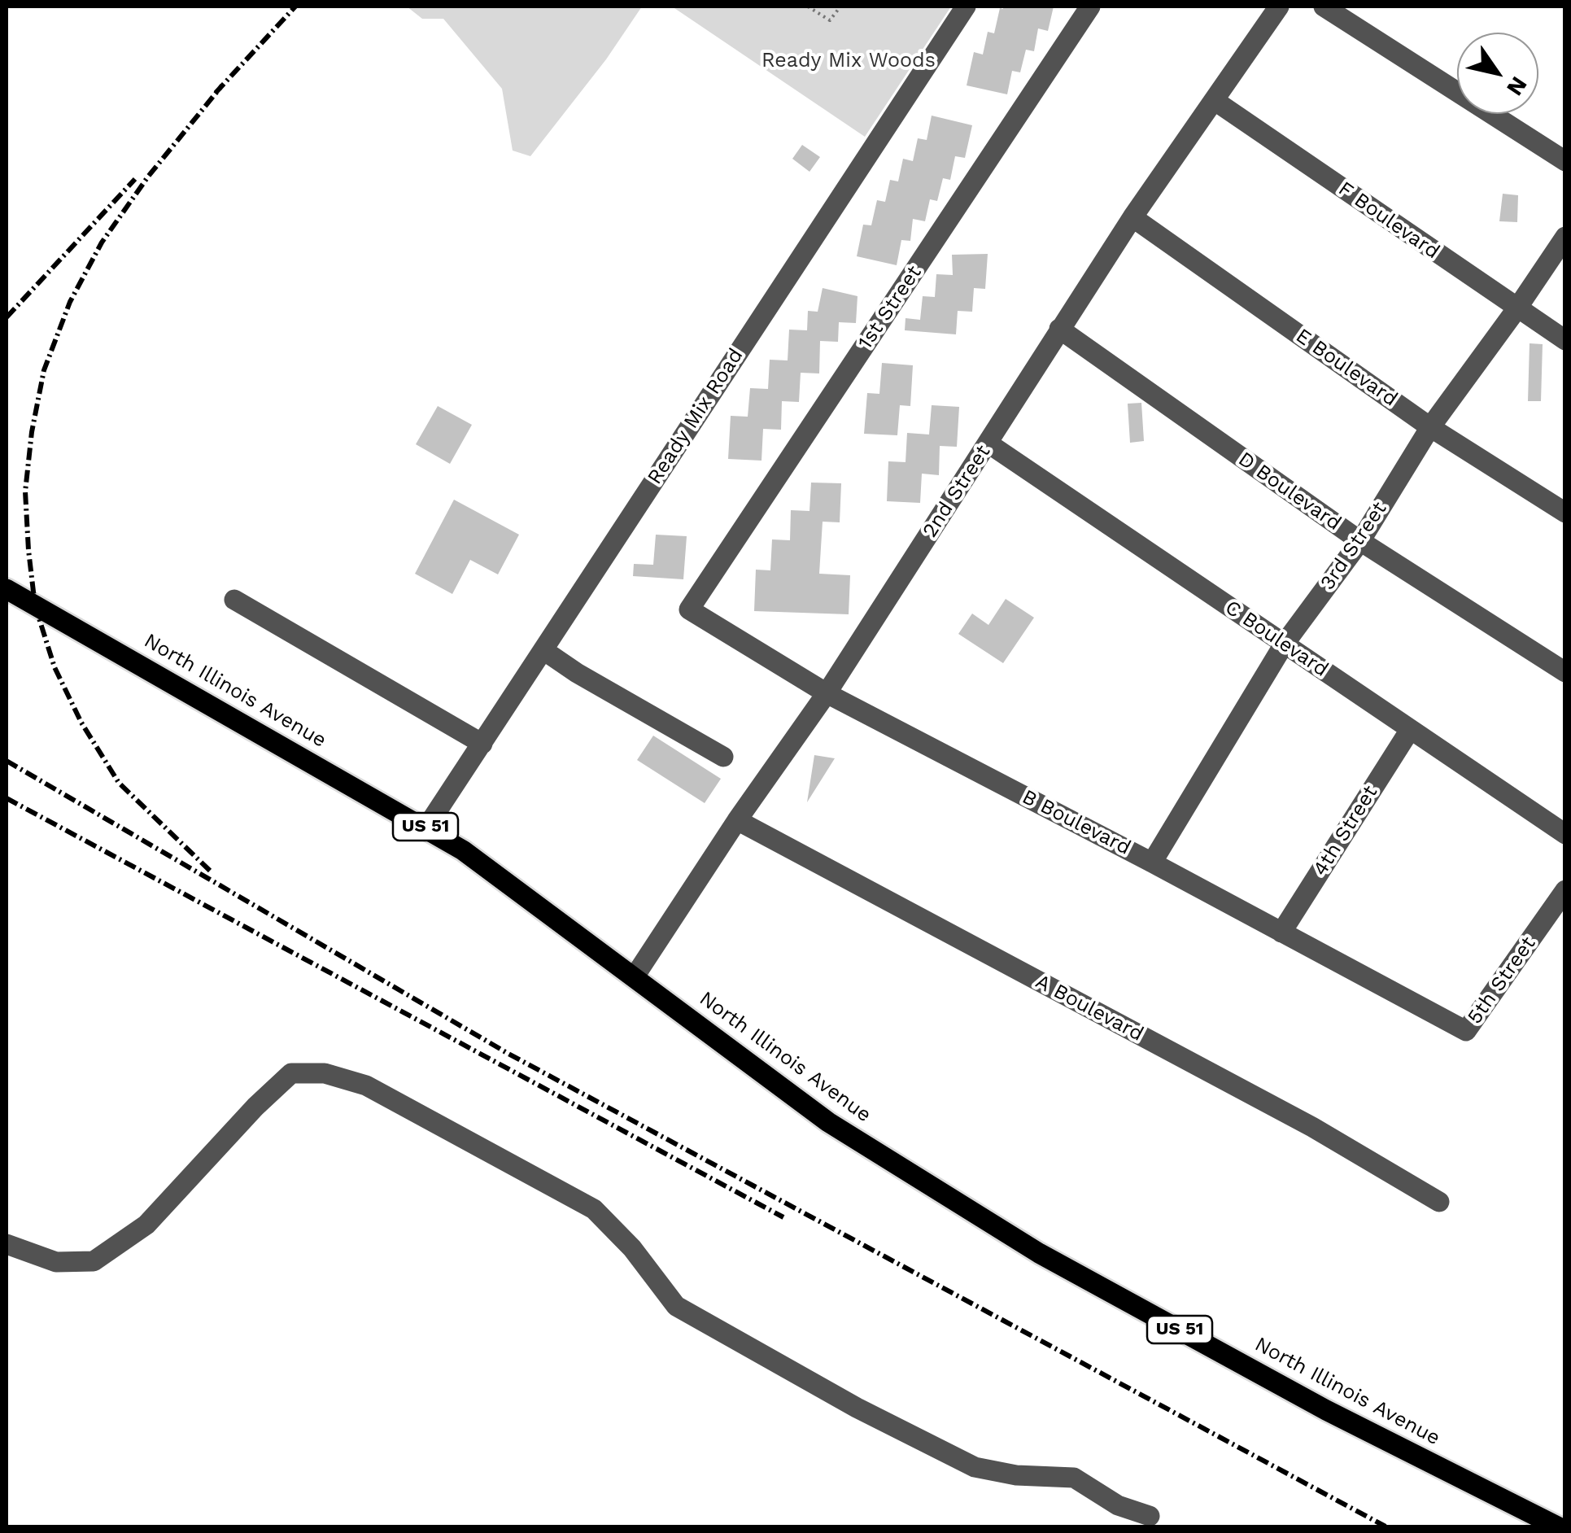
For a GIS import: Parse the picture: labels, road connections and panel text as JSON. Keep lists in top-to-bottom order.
{
  "streets": {
    "main road": ["North Illinois Avenue", "US 51"],
    "street": [
      "F Boulevard",
      "1st Street",
      "E Boulevard",
      "Ready Mix Road",
      "2nd Street",
      "D Boulevard",
      "3rd Street",
      "C Boulevard",
      "B Boulevard",
      "4th Street",
      "5th Street",
      "A Boulevard"
    ]
  },
  "crossings": [
    ["F Boulevard", "2nd Street"],
    ["F Boulevard", "3rd Street"],
    ["1st Street", "B Boulevard"],
    ["E Boulevard", "2nd Street"],
    ["E Boulevard", "3rd Street"],
    ["Ready Mix Road", "North Illinois Avenue"],
    ["2nd Street", "D Boulevard"],
    ["2nd Street", "C Boulevard"],
    ["2nd Street", "North Illinois Avenue"],
    ["2nd Street", "B Boulevard"],
    ["2nd Street", "A Boulevard"],
    ["D Boulevard", "3rd Street"],
    ["3rd Street", "C Boulevard"],
    ["3rd Street", "B Boulevard"],
    ["C Boulevard", "4th Street"],
    ["B Boulevard", "4th Street"],
    ["B Boulevard", "5th Street"]
  ],
  "parks": ["Ready Mix Woods"],
  "north": "bottom right"
}
